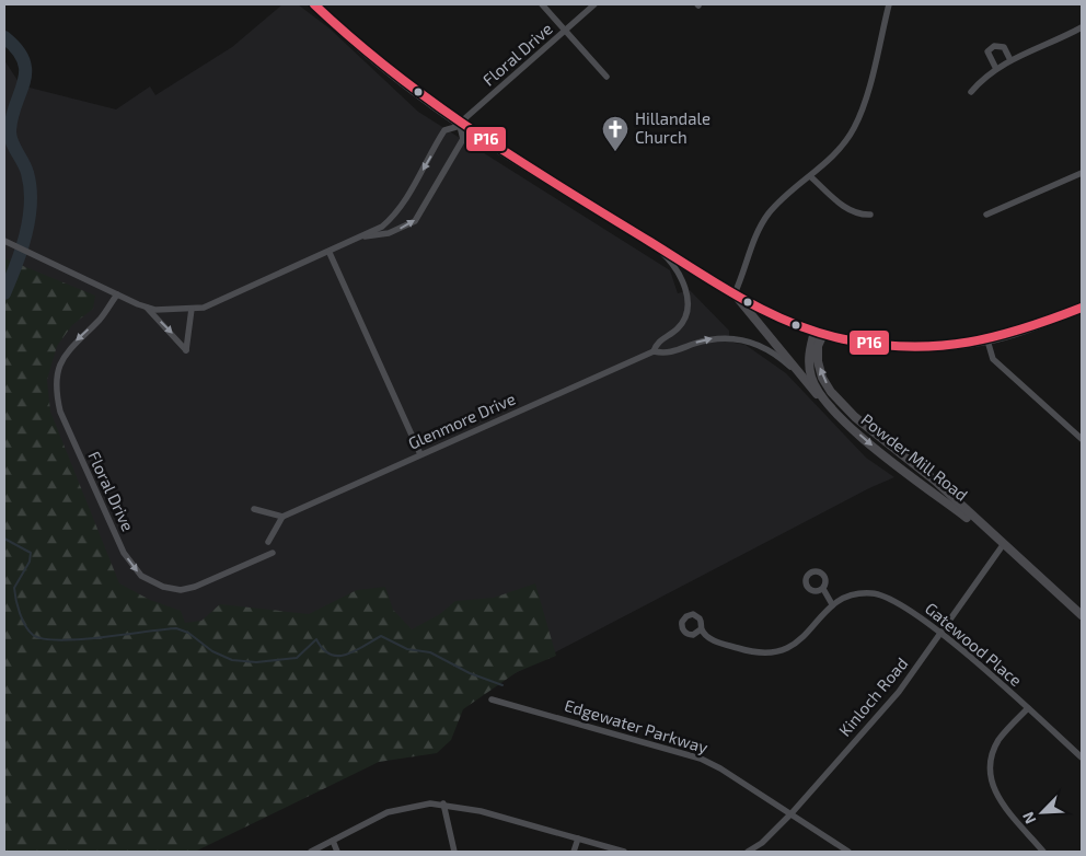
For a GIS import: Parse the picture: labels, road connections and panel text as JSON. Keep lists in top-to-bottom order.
{
  "streets": {
    "main road": ["Powder Mill Road"],
    "street": [
      "Floral Drive",
      "Glenmore Drive",
      "Gatewood Place",
      "Kinloch Road",
      "Edgewater Parkway"
    ]
  },
  "crossings": [
    ["Powder Mill Road", "Kinloch Road"],
    ["Gatewood Place", "Kinloch Road"],
    ["Kinloch Road", "Edgewater Parkway"]
  ],
  "places": {
    "church": ["Hillandale Church"]
  },
  "lines": ["transit line P16"],
  "north": "bottom left"
}
